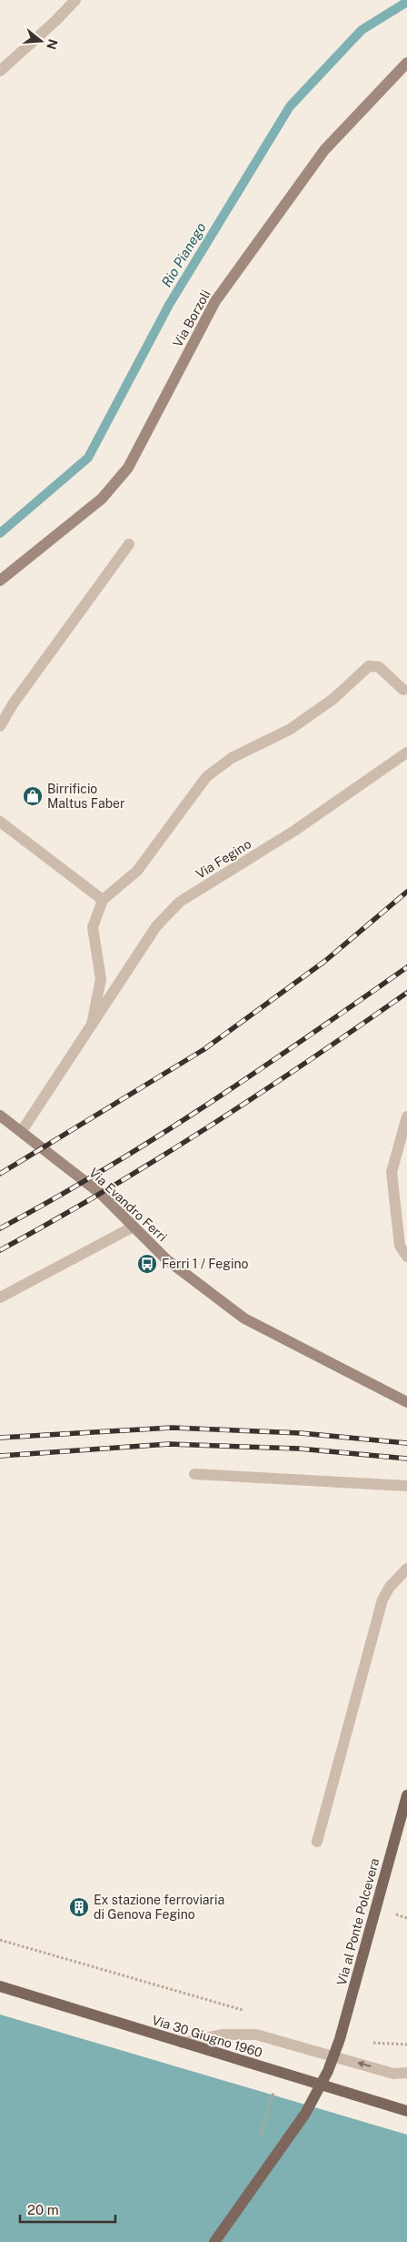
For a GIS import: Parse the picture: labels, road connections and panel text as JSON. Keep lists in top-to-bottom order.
{
  "streets": {
    "main road": [
      "Via Borzoli",
      "Via Evandro Ferri",
      "Via al Ponte Polcevera",
      "Via 30 Giugno 1960"
    ],
    "street": ["Via Fegino"]
  },
  "crossings": [
    ["Via Fegino", "Via Evandro Ferri"]
  ],
  "water": ["Rio Pianego"],
  "places": {
    "shop": ["Birrificio Maltus Faber"],
    "bus stop": ["Ferri 1 / Fegino"],
    "building": ["Ex stazione ferroviaria di Genova Fegino"]
  },
  "scale_bar": "20 m",
  "north": "right"
}
